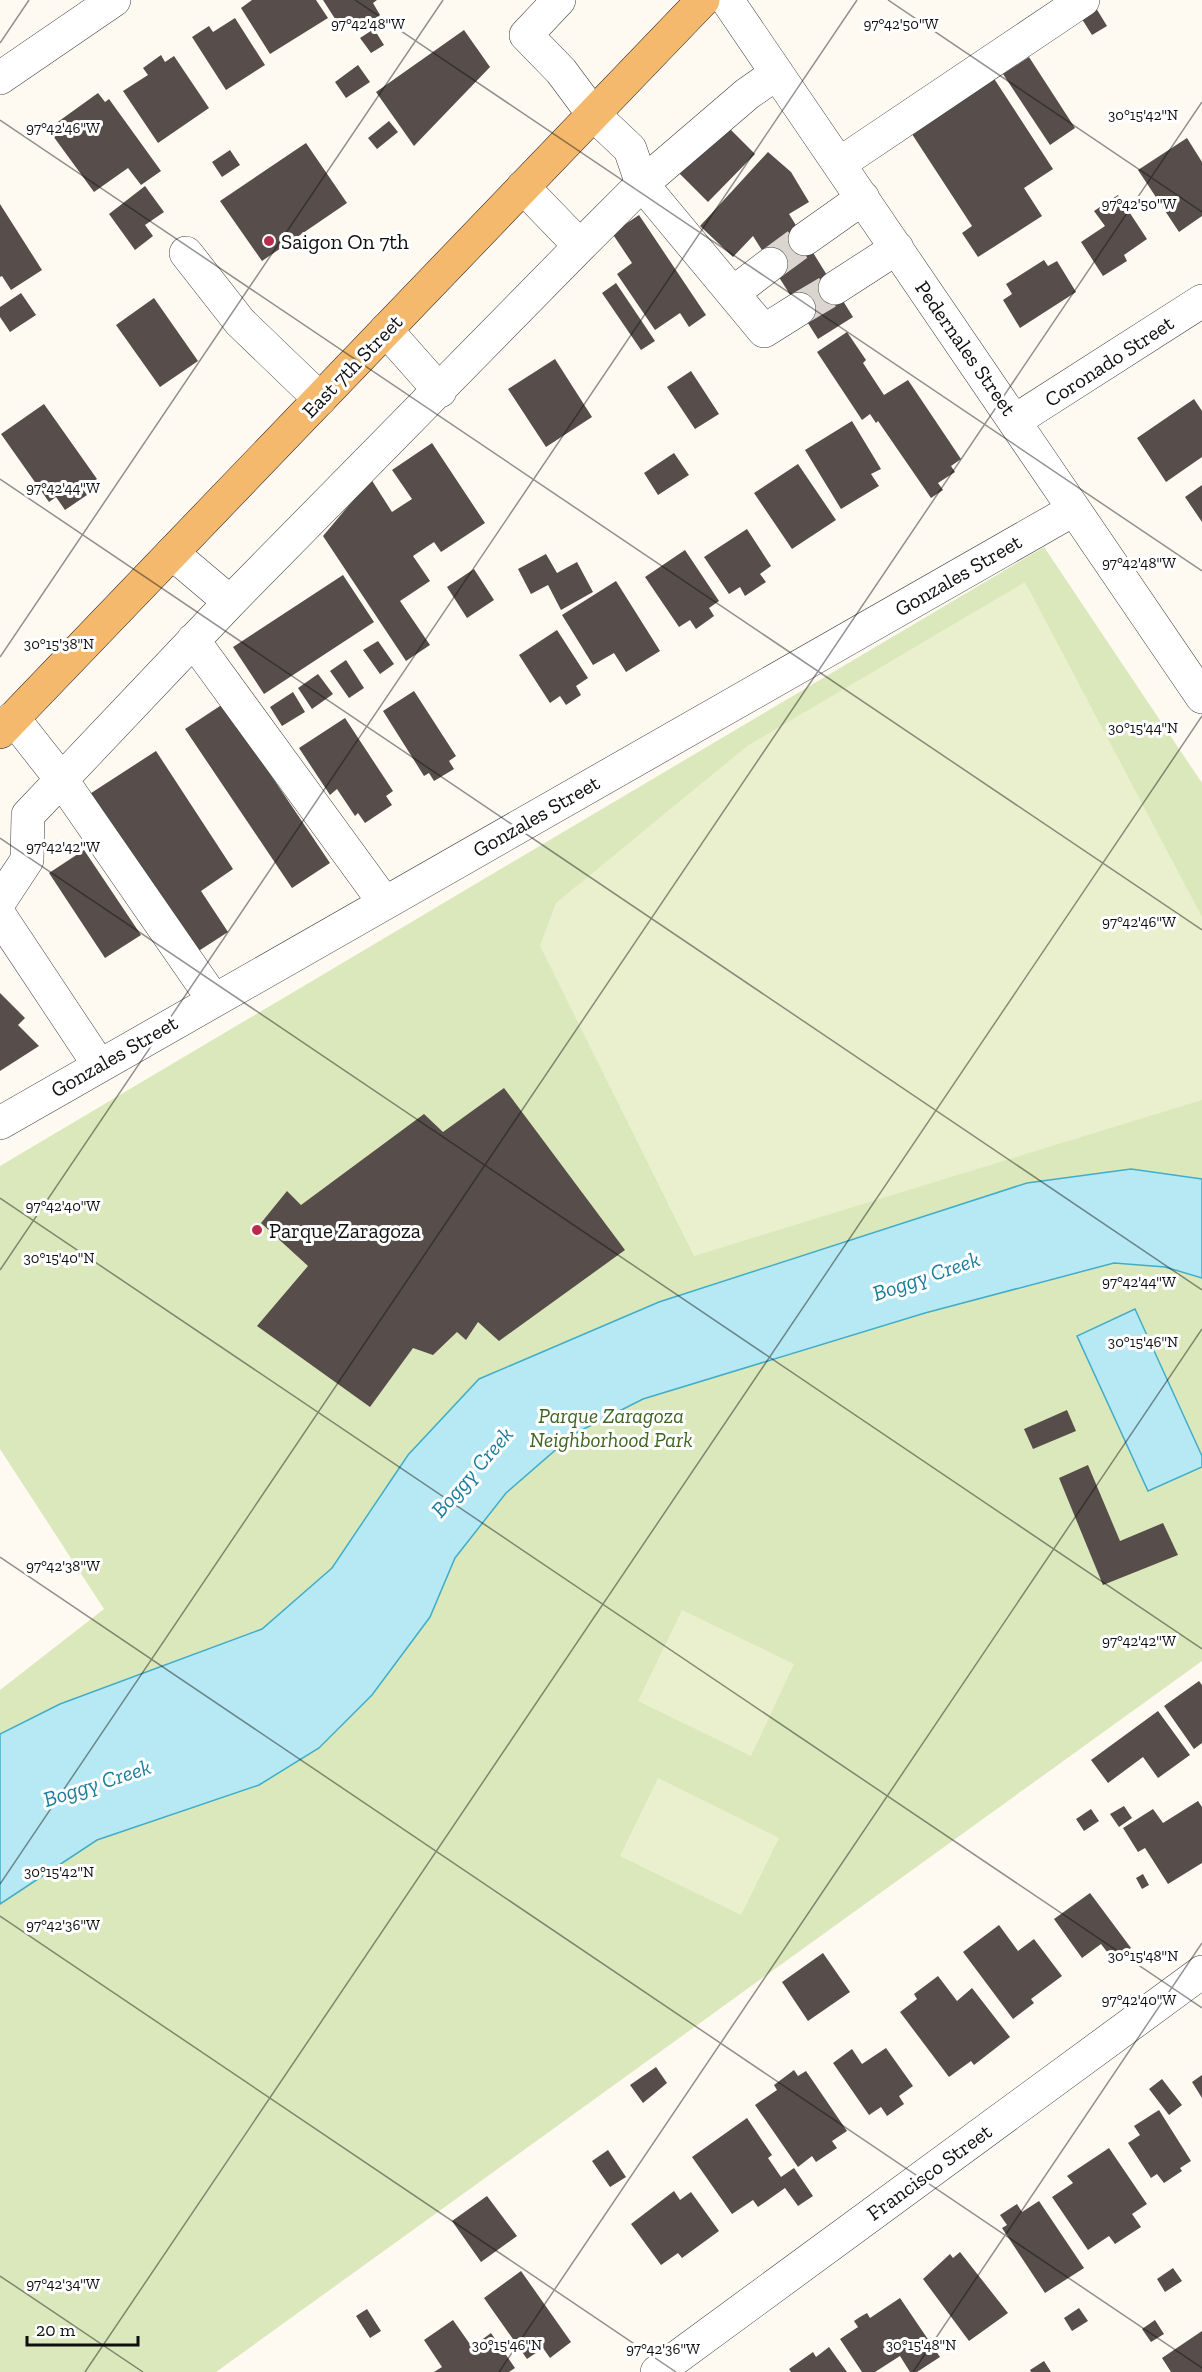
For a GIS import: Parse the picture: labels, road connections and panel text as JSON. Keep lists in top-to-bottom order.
{
  "streets": {
    "main road": ["East 7th Street"],
    "street": [
      "Pedernales Street",
      "Coronado Street",
      "Gonzales Street",
      "Francisco Street"
    ]
  },
  "crossings": [
    ["Pedernales Street", "Coronado Street"],
    ["Pedernales Street", "Gonzales Street"]
  ],
  "water": ["Boggy Creek"],
  "parks": ["Parque Zaragoza Neighborhood Park"],
  "places": ["Saigon On 7th", "Parque Zaragoza"],
  "scale_bar": "20 m",
  "coordinates": [
    "97°42'48\"W",
    "97°42'50\"W",
    "30°15'42\"N",
    "97°42'46\"W",
    "97°42'44\"W",
    "30°15'38\"N",
    "30°15'44\"N",
    "97°42'42\"W",
    "97°42'40\"W",
    "30°15'40\"N",
    "30°15'46\"N",
    "97°42'38\"W",
    "97°42'36\"W",
    "30°15'48\"N",
    "97°42'34\"W"
  ]
}
